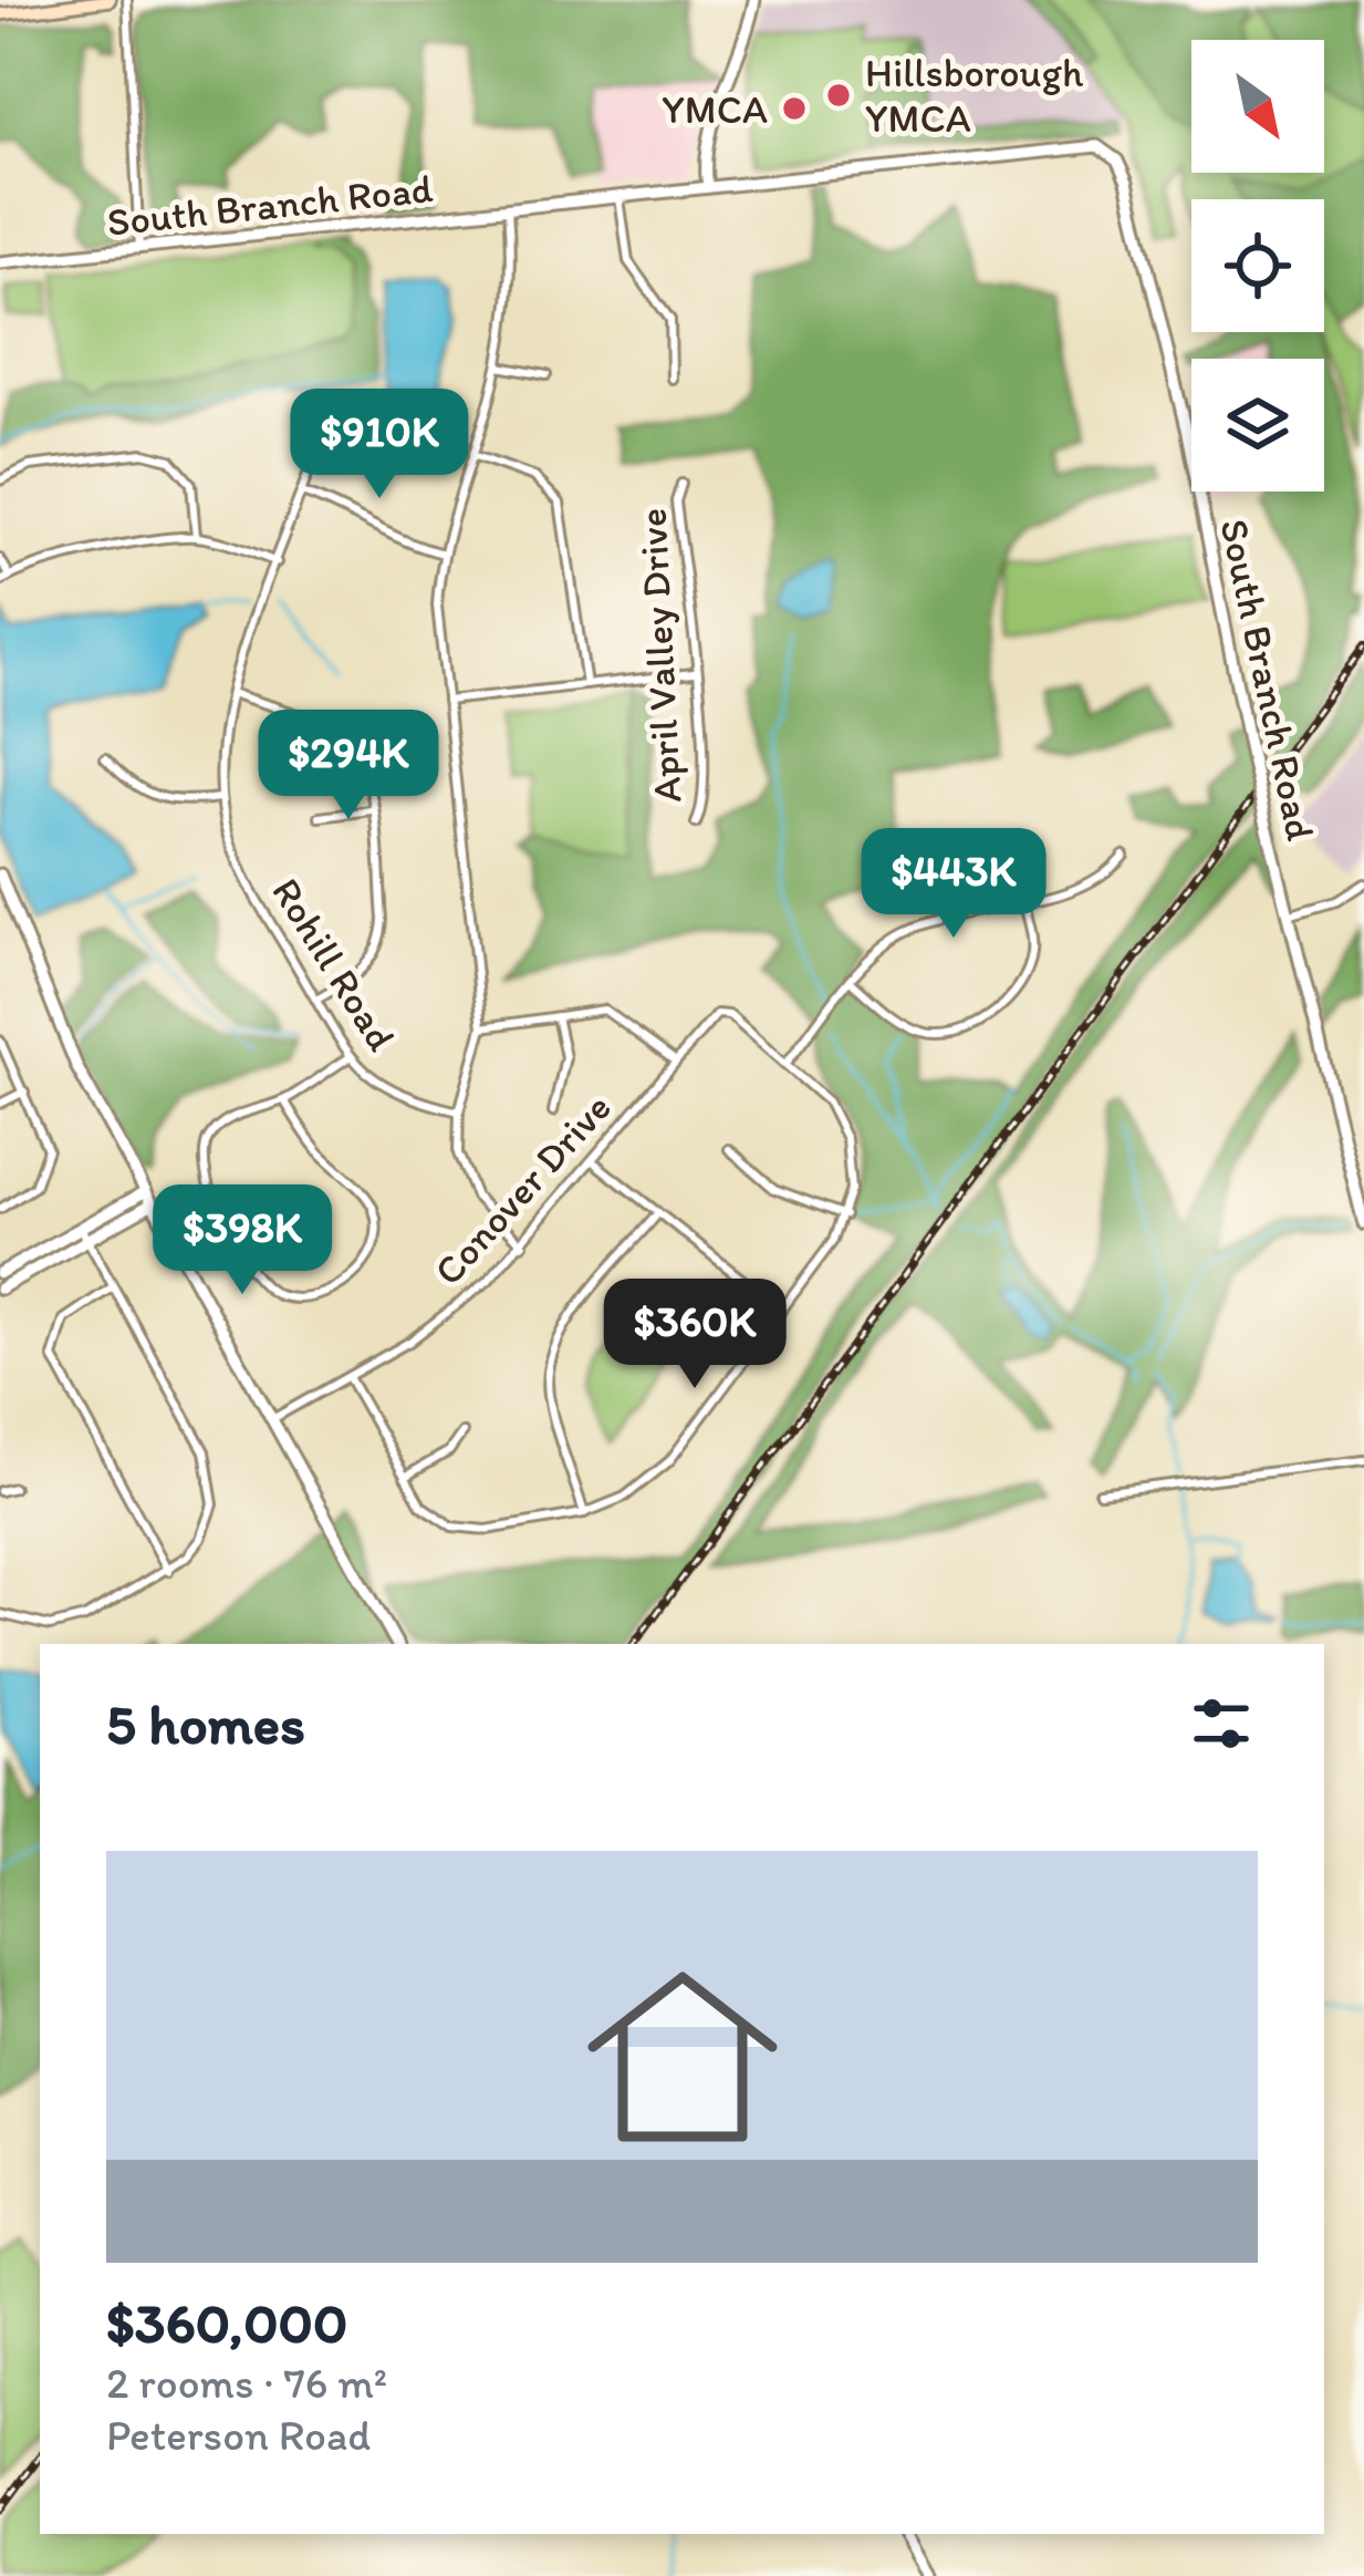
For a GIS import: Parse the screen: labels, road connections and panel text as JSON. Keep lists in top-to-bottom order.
{
  "streets": {
    "street": [
      "South Branch Road",
      "April Valley Drive",
      "Rohill Road",
      "Conover Drive"
    ]
  },
  "places": ["Hillsborough YMCA", "YMCA"],
  "north": "bottom right",
  "page": {
    "price": [
      "$910K",
      "$294K",
      "$443K",
      "$398K",
      "$360K"
    ],
    "heading": "5 homes",
    "list": [
      {
        "name": "$360,000",
        "note": "2 rooms · 76 m² · Peterson Road"
      }
    ]
  }
}
